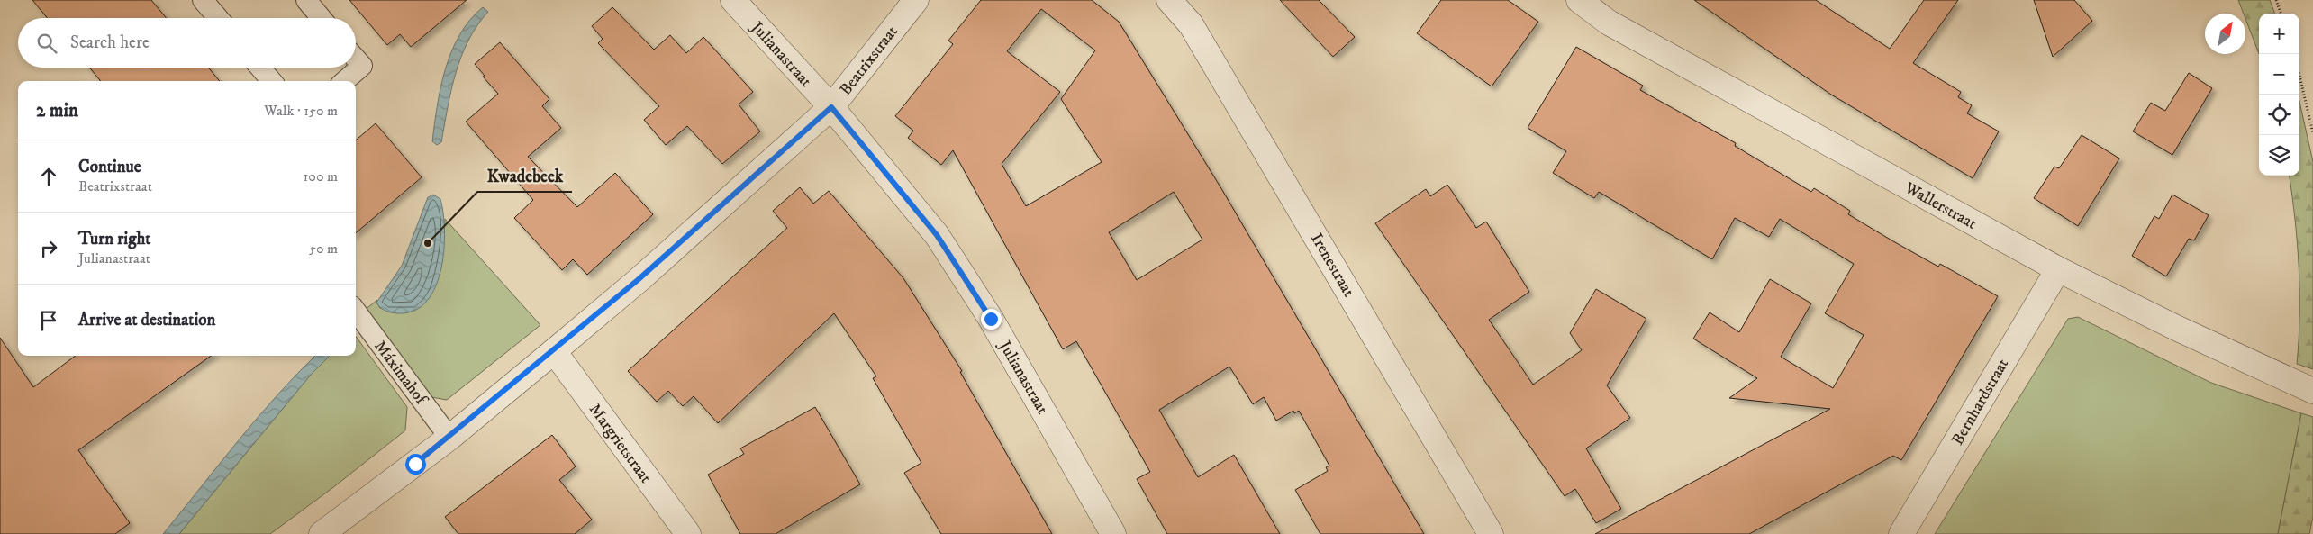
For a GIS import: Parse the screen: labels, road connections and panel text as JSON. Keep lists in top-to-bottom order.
{
  "streets": {
    "street": [
      "Julianastraat",
      "Beatrixstraat",
      "Wallerstraat",
      "Irenestraat",
      "Bernhardstraat",
      "Margrietstraat"
    ],
    "lane": ["Máximahof"]
  },
  "crossings": [
    ["Julianastraat", "Beatrixstraat"],
    ["Beatrixstraat", "Máximahof"],
    ["Beatrixstraat", "Margrietstraat"],
    ["Wallerstraat", "Bernhardstraat"]
  ],
  "places": ["Kwadebeek"],
  "north": "top right",
  "page": {
    "map_buttons": ["+", "−"],
    "search": "Search here",
    "heading": ["2 min", "Walk · 150 m"],
    "list": [
      ["Continue", "Beatrixstraat", "100 m"],
      ["Turn right", "Julianastraat", "50 m"],
      "Arrive at destination"
    ]
  }
}
